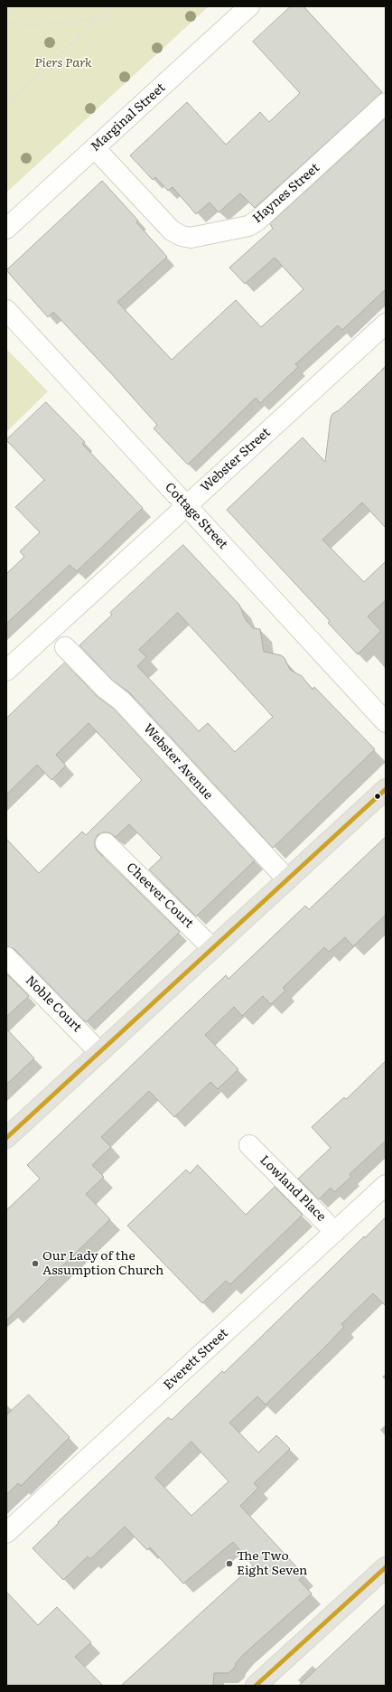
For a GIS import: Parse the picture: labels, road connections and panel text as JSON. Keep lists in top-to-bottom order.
{
  "streets": {
    "street": [
      "Marginal Street",
      "Haynes Street",
      "Webster Street",
      "Cottage Street",
      "Webster Avenue",
      "Cheever Court",
      "Noble Court",
      "Lowland Place",
      "Everett Street"
    ]
  },
  "crossings": [
    ["Marginal Street", "Haynes Street"],
    ["Webster Street", "Cottage Street"],
    ["Lowland Place", "Everett Street"]
  ],
  "parks": ["Piers Park"],
  "places": ["Our Lady of the Assumption Church", "The Two Eight Seven"]
}
